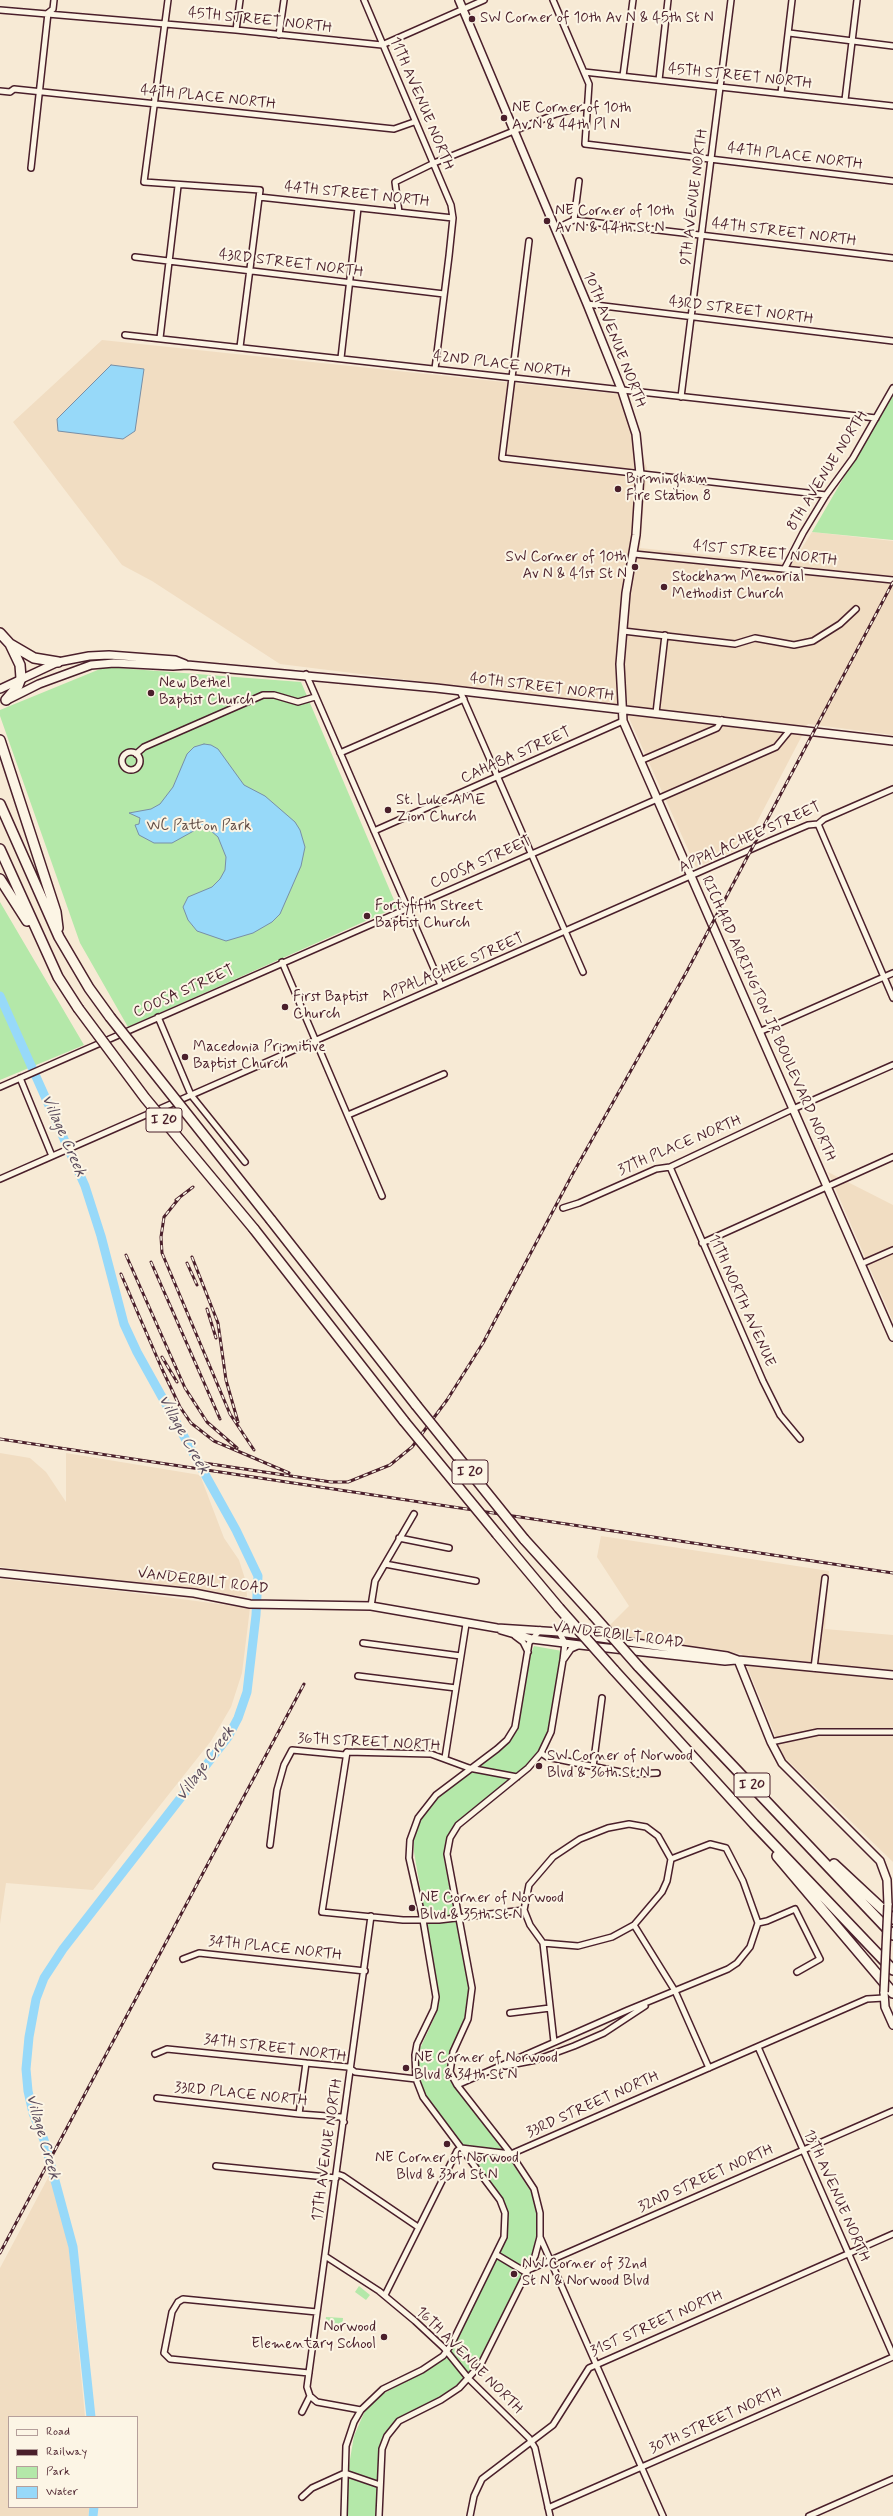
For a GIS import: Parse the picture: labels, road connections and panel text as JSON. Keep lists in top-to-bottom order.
{
  "streets": {
    "highway": ["I 20"],
    "street": [
      "45TH STREET NORTH",
      "44TH PLACE NORTH",
      "11TH AVENUE NORTH",
      "44TH STREET NORTH",
      "9TH AVENUE NORTH",
      "43RD STREET NORTH",
      "10TH AVENUE NORTH",
      "42ND PLACE NORTH",
      "8TH AVENUE NORTH",
      "41ST STREET NORTH",
      "40TH STREET NORTH",
      "CAHABA STREET",
      "APPALACHEE STREET",
      "COOSA STREET",
      "RICHARD ARRINGTON JR BOULEVARD NORTH",
      "37TH PLACE NORTH",
      "11TH NORTH AVENUE",
      "VANDERBILT ROAD",
      "36TH STREET NORTH",
      "34TH PLACE NORTH",
      "34TH STREET NORTH",
      "33RD PLACE NORTH",
      "33RD STREET NORTH",
      "17TH AVENUE NORTH",
      "32ND STREET NORTH",
      "13TH AVENUE NORTH",
      "31ST STREET NORTH",
      "16TH AVENUE NORTH",
      "30TH STREET NORTH"
    ]
  },
  "crossings": [
    ["45TH STREET NORTH", "11TH AVENUE NORTH"],
    ["45TH STREET NORTH", "9TH AVENUE NORTH"],
    ["44TH PLACE NORTH", "11TH AVENUE NORTH"],
    ["44TH PLACE NORTH", "9TH AVENUE NORTH"],
    ["11TH AVENUE NORTH", "44TH STREET NORTH"],
    ["44TH STREET NORTH", "9TH AVENUE NORTH"],
    ["9TH AVENUE NORTH", "43RD STREET NORTH"],
    ["9TH AVENUE NORTH", "42ND PLACE NORTH"],
    ["43RD STREET NORTH", "10TH AVENUE NORTH"],
    ["10TH AVENUE NORTH", "42ND PLACE NORTH"],
    ["10TH AVENUE NORTH", "41ST STREET NORTH"],
    ["10TH AVENUE NORTH", "40TH STREET NORTH"],
    ["10TH AVENUE NORTH", "RICHARD ARRINGTON JR BOULEVARD NORTH"],
    ["42ND PLACE NORTH", "8TH AVENUE NORTH"],
    ["8TH AVENUE NORTH", "41ST STREET NORTH"],
    ["40TH STREET NORTH", "COOSA STREET"],
    ["40TH STREET NORTH", "RICHARD ARRINGTON JR BOULEVARD NORTH"],
    ["CAHABA STREET", "RICHARD ARRINGTON JR BOULEVARD NORTH"],
    ["APPALACHEE STREET", "RICHARD ARRINGTON JR BOULEVARD NORTH"],
    ["COOSA STREET", "RICHARD ARRINGTON JR BOULEVARD NORTH"],
    ["RICHARD ARRINGTON JR BOULEVARD NORTH", "37TH PLACE NORTH"],
    ["37TH PLACE NORTH", "11TH NORTH AVENUE"],
    ["34TH PLACE NORTH", "17TH AVENUE NORTH"],
    ["34TH STREET NORTH", "17TH AVENUE NORTH"],
    ["33RD PLACE NORTH", "17TH AVENUE NORTH"],
    ["33RD STREET NORTH", "13TH AVENUE NORTH"],
    ["17TH AVENUE NORTH", "16TH AVENUE NORTH"],
    ["32ND STREET NORTH", "13TH AVENUE NORTH"],
    ["13TH AVENUE NORTH", "31ST STREET NORTH"],
    ["13TH AVENUE NORTH", "30TH STREET NORTH"],
    ["31ST STREET NORTH", "16TH AVENUE NORTH"],
    ["16TH AVENUE NORTH", "30TH STREET NORTH"]
  ],
  "water": ["Village Creek"],
  "parks": ["WC Patton Park"],
  "places": [
    "SW Corner of 10th Av N & 45th St N",
    "NE Corner of 10th Av N & 44th Pl N",
    "NE Corner of 10th Av N & 44th St N",
    "Birmingham Fire Station 8",
    "SW Corner of 10th Av N & 41st St N",
    "Stockham Memorial Methodist Church",
    "New Bethel Baptist Church",
    "St. Luke AME Zion Church",
    "Fortyfifth Street Baptist Church",
    "First Baptist Church",
    "Macedonia Primitive Baptist Church",
    "SW Corner of Norwood Blvd & 36th St N",
    "NE Corner of Norwood Blvd & 35th St N",
    "NE Corner of Norwood Blvd & 34th St N",
    "NE Corner of Norwood Blvd & 33rd St N",
    "NW Corner of 32nd St N & Norwood Blvd",
    "Norwood Elementary School"
  ],
  "legend": [
    "Road",
    "Railway",
    "Park",
    "Water"
  ]
}
